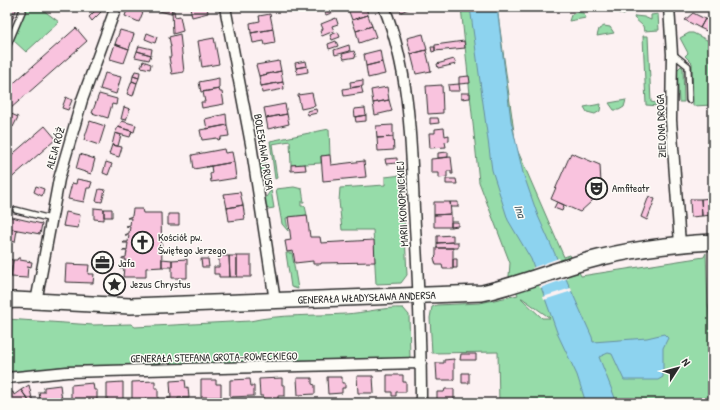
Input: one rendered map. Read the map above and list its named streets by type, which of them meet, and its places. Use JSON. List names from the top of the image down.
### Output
{
  "streets": {
    "street": [
      "ZIELONA DROGA",
      "ALEJA RÓŻ",
      "BOLESŁAWA PRUSA",
      "MARII KONOPNICKIEJ",
      "GENERAŁA WŁADYSŁAWA ANDERSA",
      "GENERAŁA STEFANA GROTA-ROWECKIEGO"
    ]
  },
  "crossings": [
    ["ZIELONA DROGA", "GENERAŁA WŁADYSŁAWA ANDERSA"],
    ["ALEJA RÓŻ", "GENERAŁA WŁADYSŁAWA ANDERSA"],
    ["BOLESŁAWA PRUSA", "GENERAŁA WŁADYSŁAWA ANDERSA"],
    ["MARII KONOPNICKIEJ", "GENERAŁA WŁADYSŁAWA ANDERSA"],
    ["MARII KONOPNICKIEJ", "GENERAŁA STEFANA GROTA-ROWECKIEGO"]
  ],
  "water": ["Ina"],
  "places": {
    "theatre": ["Amfiteatr"],
    "church": ["Kościół pw. Świętego Jerzego"],
    "office": ["Jafa"],
    "place": ["Jezus Chrystus"]
  },
  "north": "top right"
}
